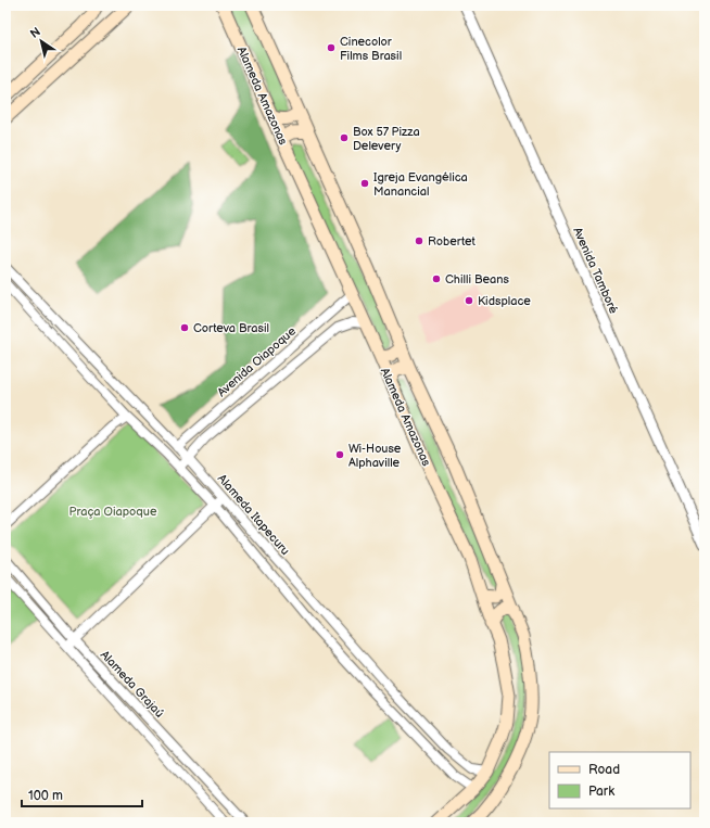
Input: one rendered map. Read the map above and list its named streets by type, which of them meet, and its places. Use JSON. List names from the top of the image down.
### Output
{
  "streets": {
    "main road": ["Alameda Amazonas"],
    "street": [
      "Avenida Tamboré",
      "Avenida Oiapoque",
      "Alameda Itapecuru",
      "Alameda Grajaú"
    ]
  },
  "crossings": [
    ["Alameda Amazonas", "Avenida Oiapoque"],
    ["Alameda Amazonas", "Alameda Itapecuru"],
    ["Avenida Oiapoque", "Alameda Itapecuru"]
  ],
  "parks": ["Praça Oiapoque"],
  "places": [
    "Cinecolor Films Brasil",
    "Box 57 Pizza Delevery",
    "Igreja Evangélica Manancial",
    "Robertet",
    "Chilli Beans",
    "Kidsplace",
    "Corteva Brasil",
    "Wi-House Alphaville"
  ],
  "legend": ["Road", "Park"],
  "scale_bar": "100 m",
  "north": "top left"
}
